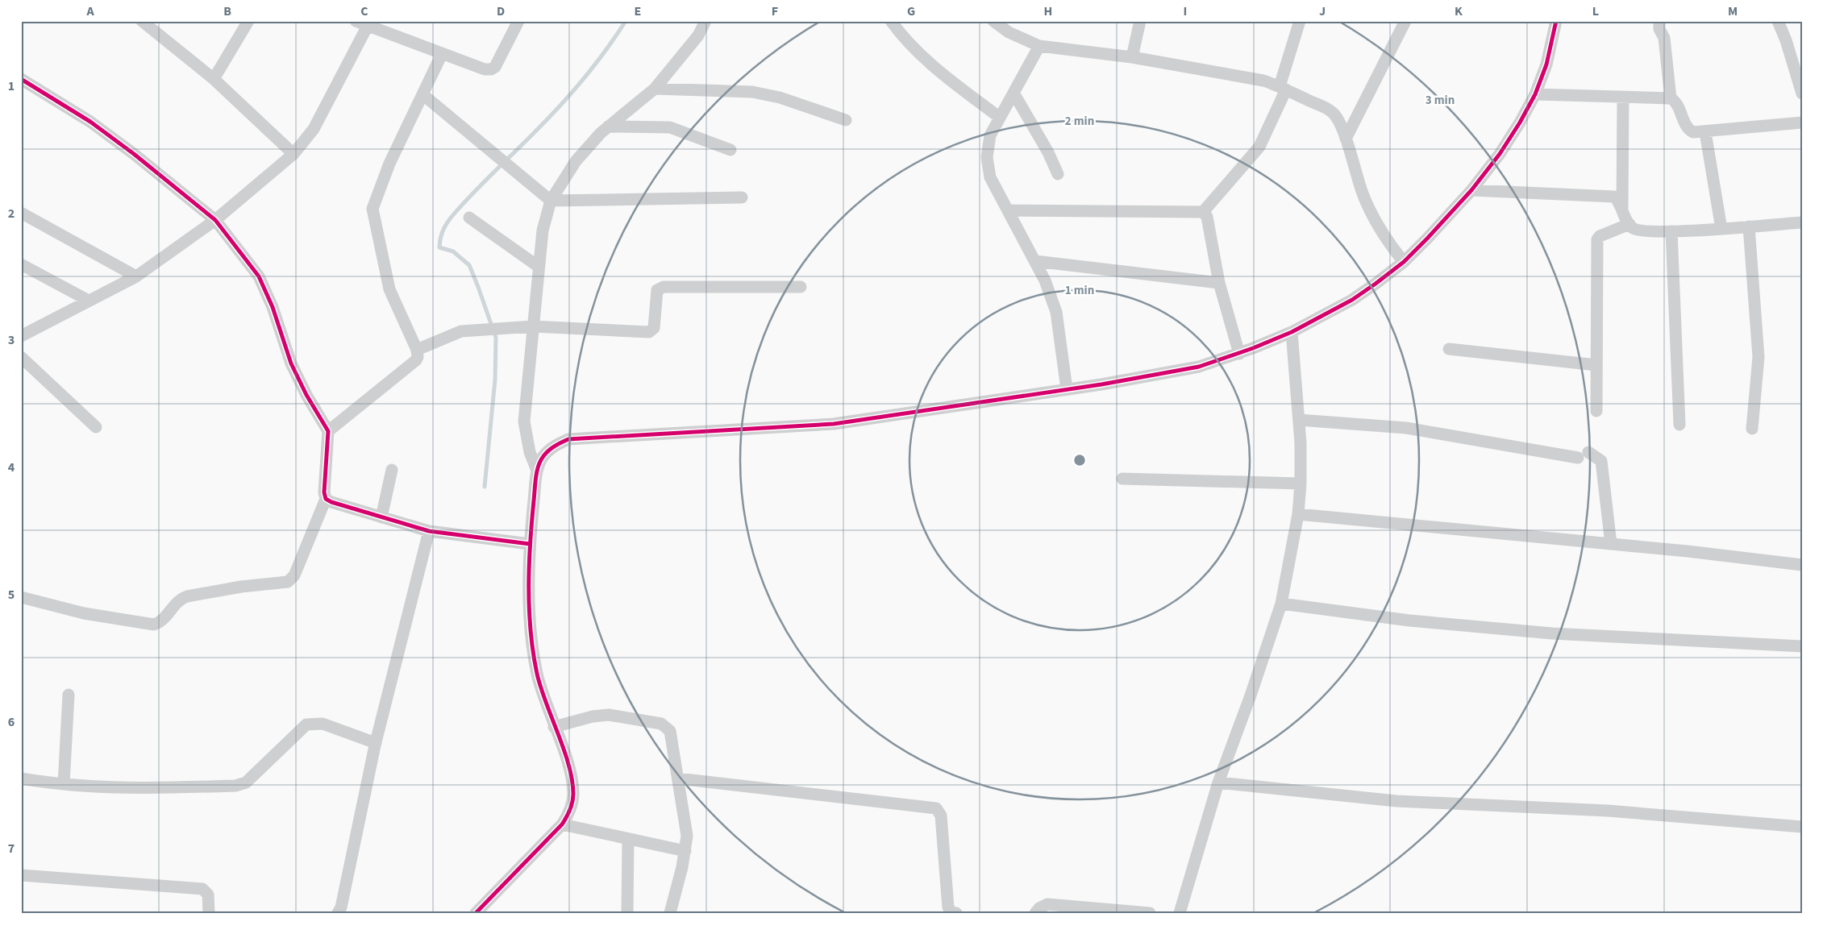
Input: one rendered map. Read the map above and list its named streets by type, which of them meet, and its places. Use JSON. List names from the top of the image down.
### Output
{
  "grid": {
    "columns": [
      "A",
      "B",
      "C",
      "D",
      "E",
      "F",
      "G",
      "H",
      "I",
      "J",
      "K",
      "L",
      "M"
    ],
    "rows": [
      "1",
      "2",
      "3",
      "4",
      "5",
      "6",
      "7"
    ]
  },
  "rings": ["3 min", "2 min", "1 min"]
}
